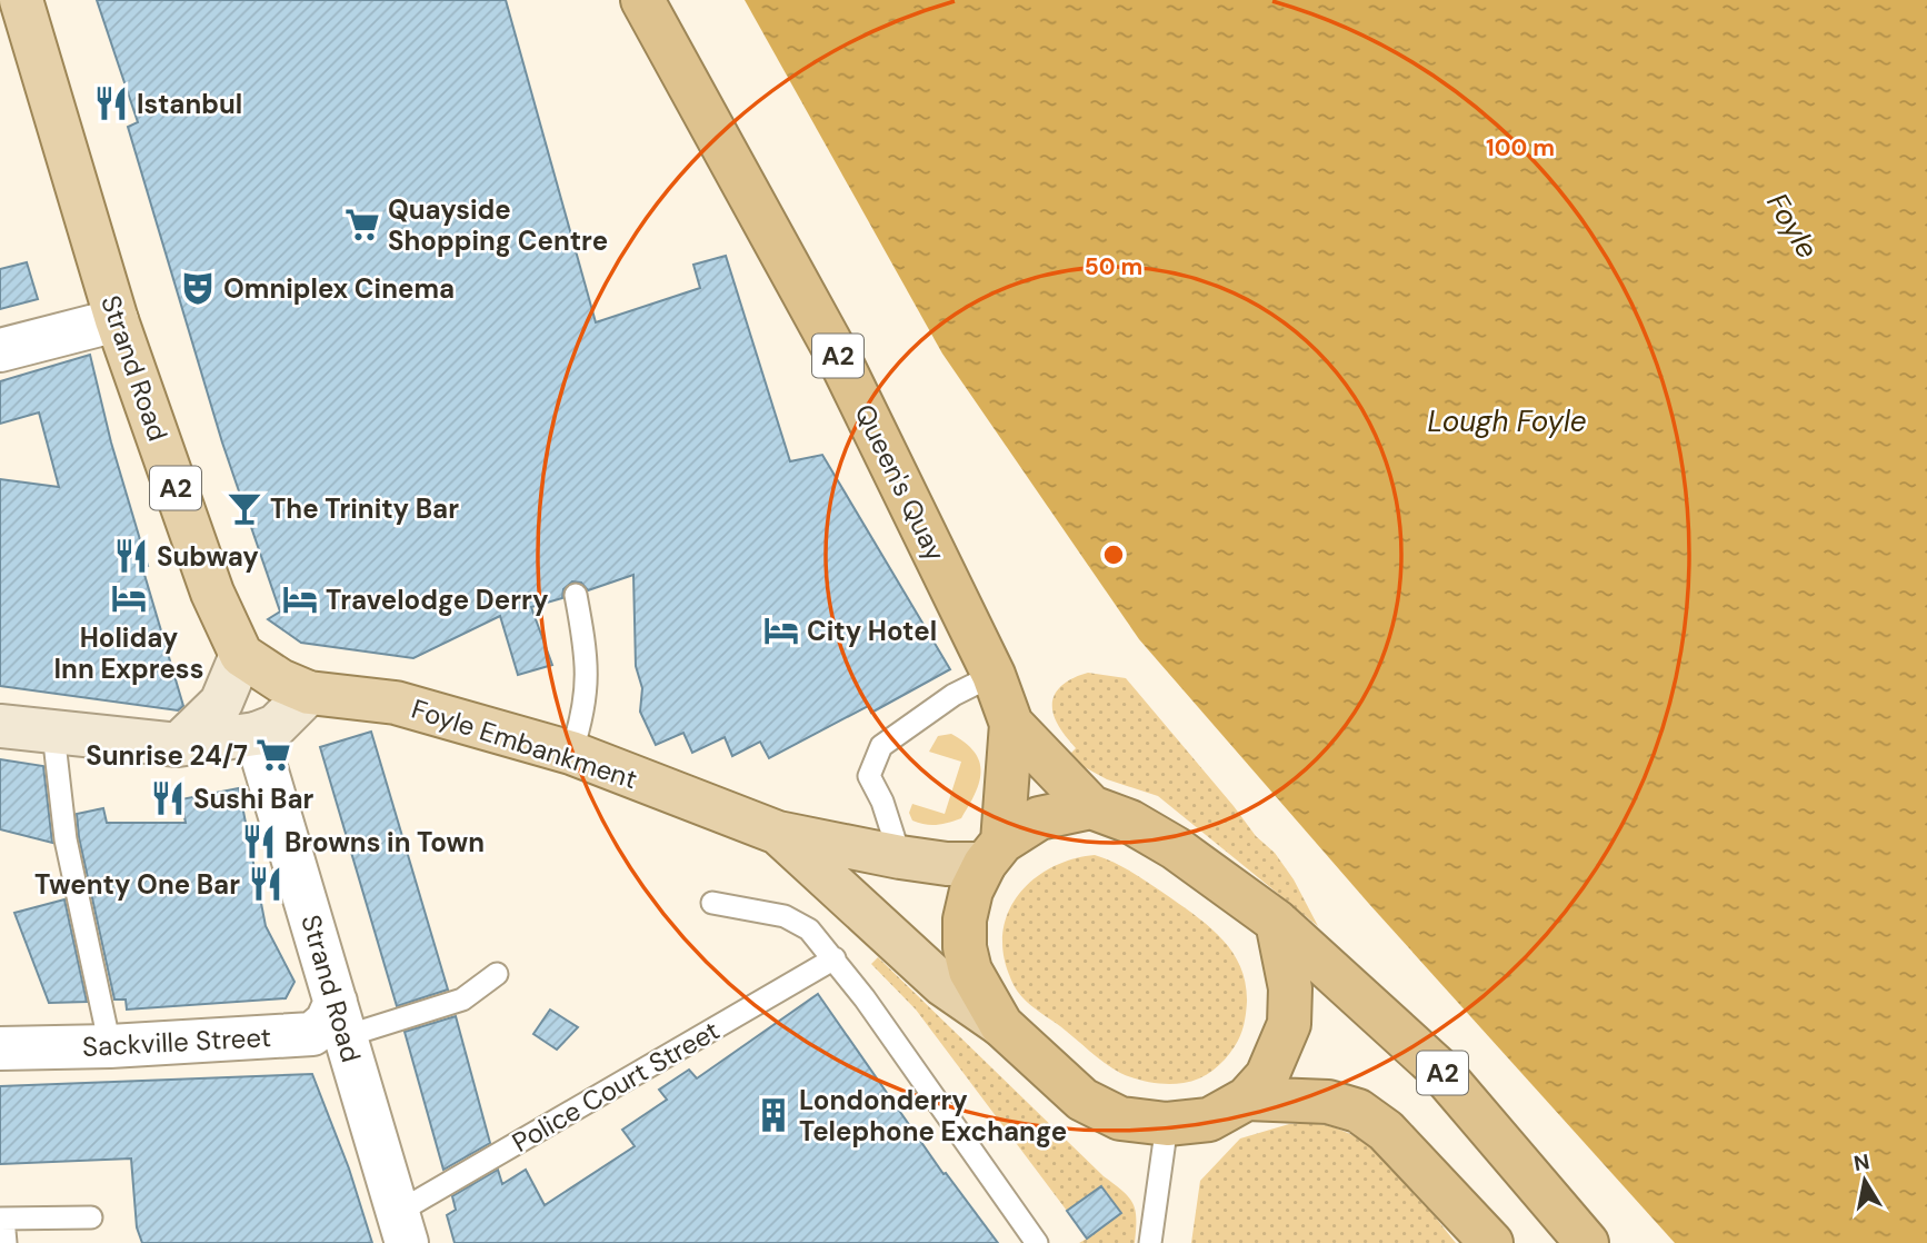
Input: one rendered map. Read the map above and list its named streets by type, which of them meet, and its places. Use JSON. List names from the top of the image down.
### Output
{
  "streets": {
    "highway": ["A2", "Queen's Quay"],
    "main road": ["Strand Road", "Foyle Embankment"],
    "street": ["Sackville Street"],
    "lane": ["Police Court Street"]
  },
  "crossings": [
    ["A2", "Strand Road"],
    ["A2", "Queen's Quay"],
    ["A2", "Foyle Embankment"],
    ["Strand Road", "Sackville Street"],
    ["Strand Road", "Police Court Street"],
    ["Queen's Quay", "Foyle Embankment"]
  ],
  "water": ["Foyle", "Lough Foyle"],
  "places": {
    "restaurant": [
      "Istanbul",
      "Subway",
      "Sushi Bar",
      "Browns in Town",
      "Twenty One Bar"
    ],
    "supermarket": ["Quayside Shopping Centre", "Sunrise 24/7"],
    "theatre": ["Omniplex Cinema"],
    "bar": ["The Trinity Bar"],
    "hotel": ["Holiday Inn Express", "Travelodge Derry", "City Hotel"],
    "building": ["Londonderry Telephone Exchange"]
  },
  "north": "top",
  "rings": ["100 m", "50 m"]
}
